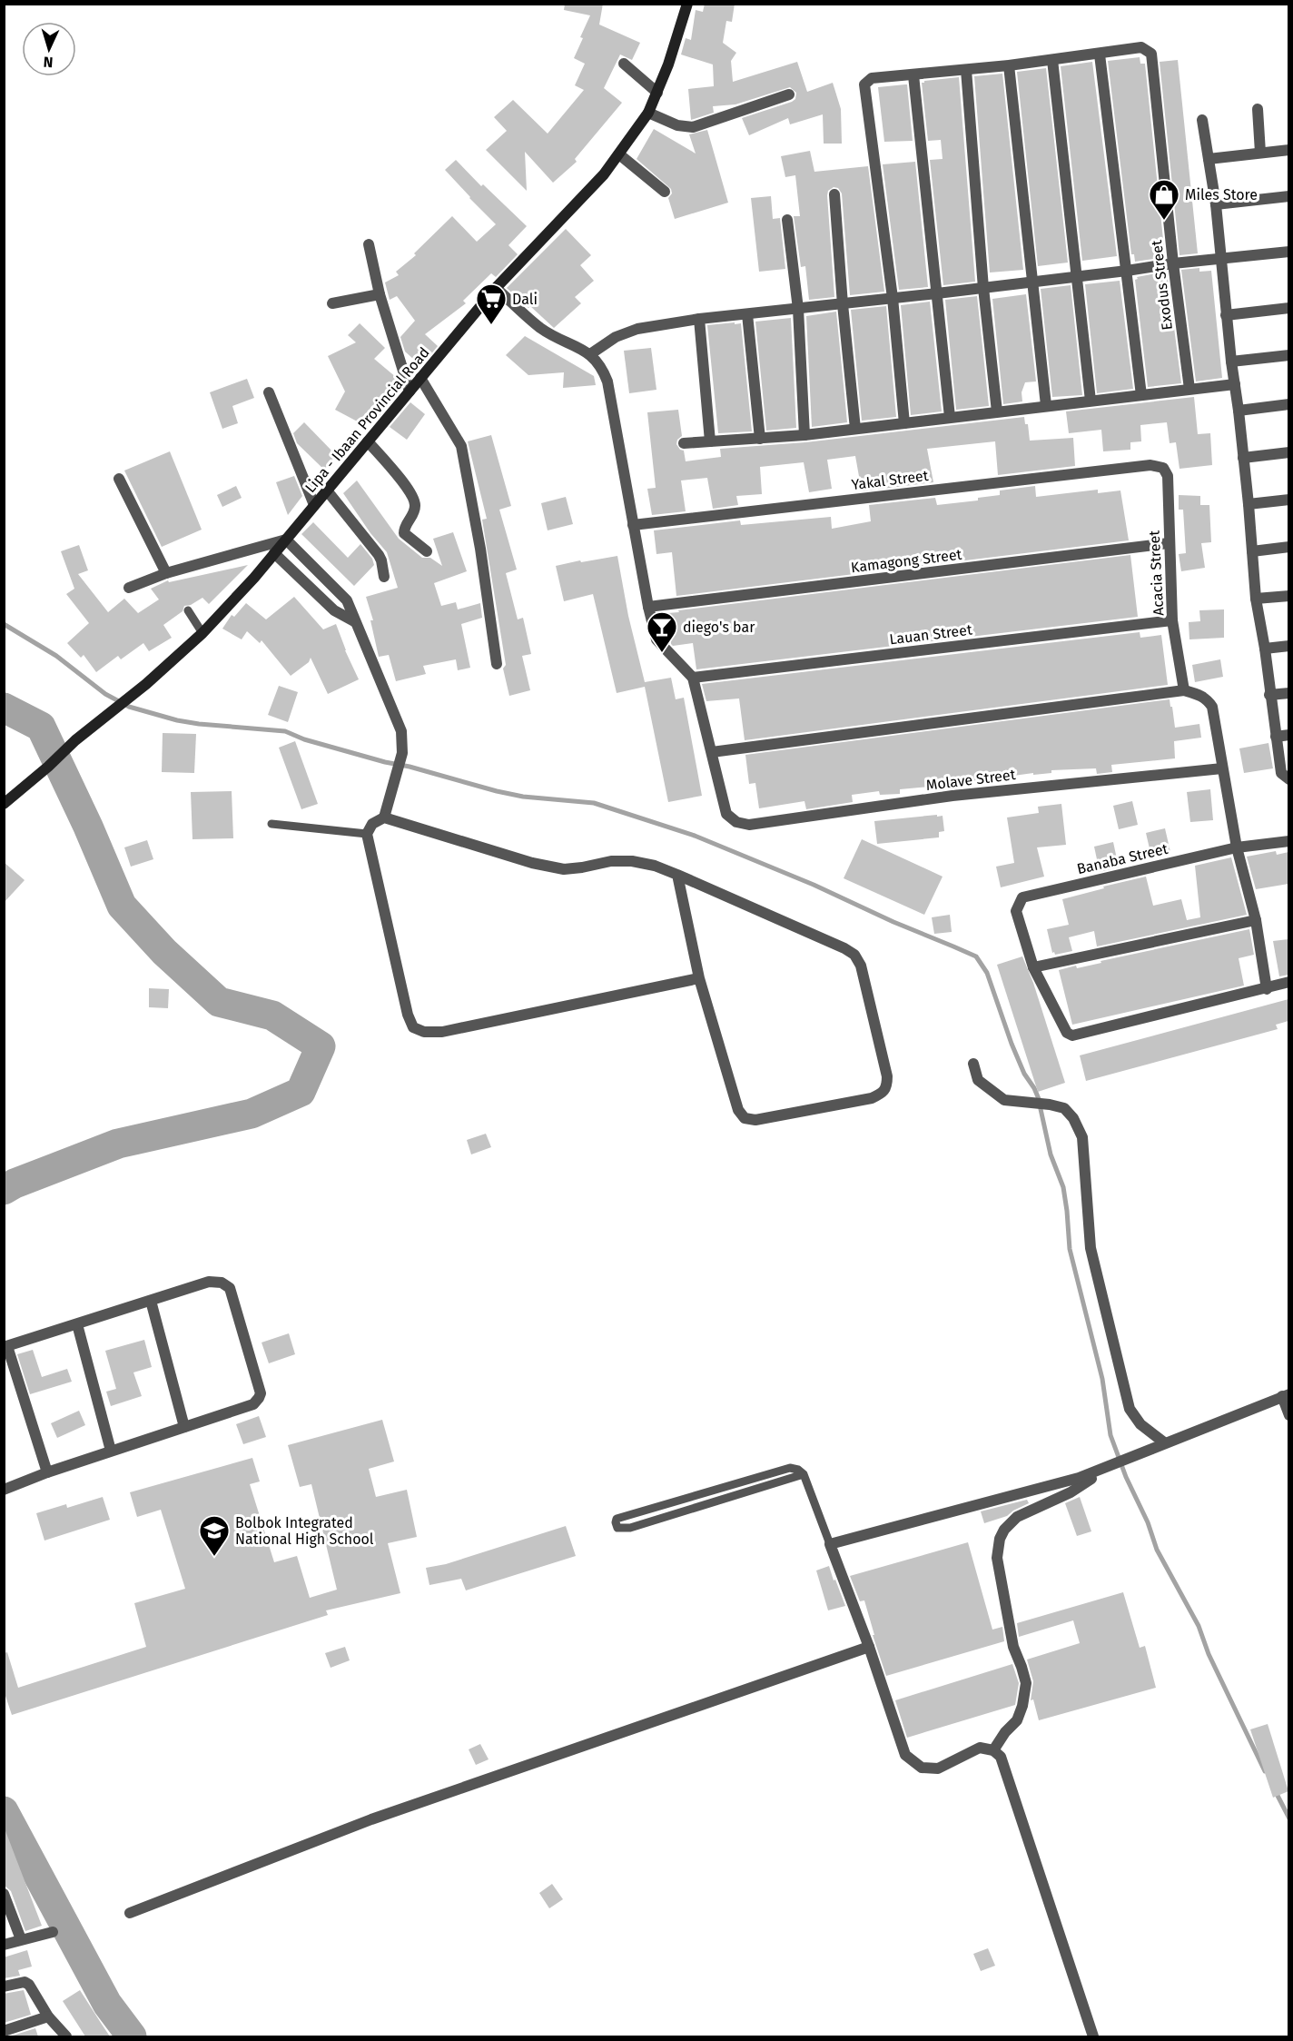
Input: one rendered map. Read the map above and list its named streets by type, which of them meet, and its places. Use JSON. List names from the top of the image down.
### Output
{
  "streets": {
    "main road": ["Lipa - Ibaan Provincial Road"],
    "street": [
      "Exodus Street",
      "Yakal Street",
      "Kamagong Street",
      "Acacia Street",
      "Lauan Street",
      "Molave Street",
      "Banaba Street"
    ]
  },
  "crossings": [
    ["Yakal Street", "Acacia Street"],
    ["Kamagong Street", "Acacia Street"],
    ["Acacia Street", "Lauan Street"]
  ],
  "places": {
    "shop": ["Miles Store"],
    "supermarket": ["Dali"],
    "bar": ["diego's bar"],
    "school or university": ["Bolbok Integrated National High School"]
  },
  "north": "bottom"
}
